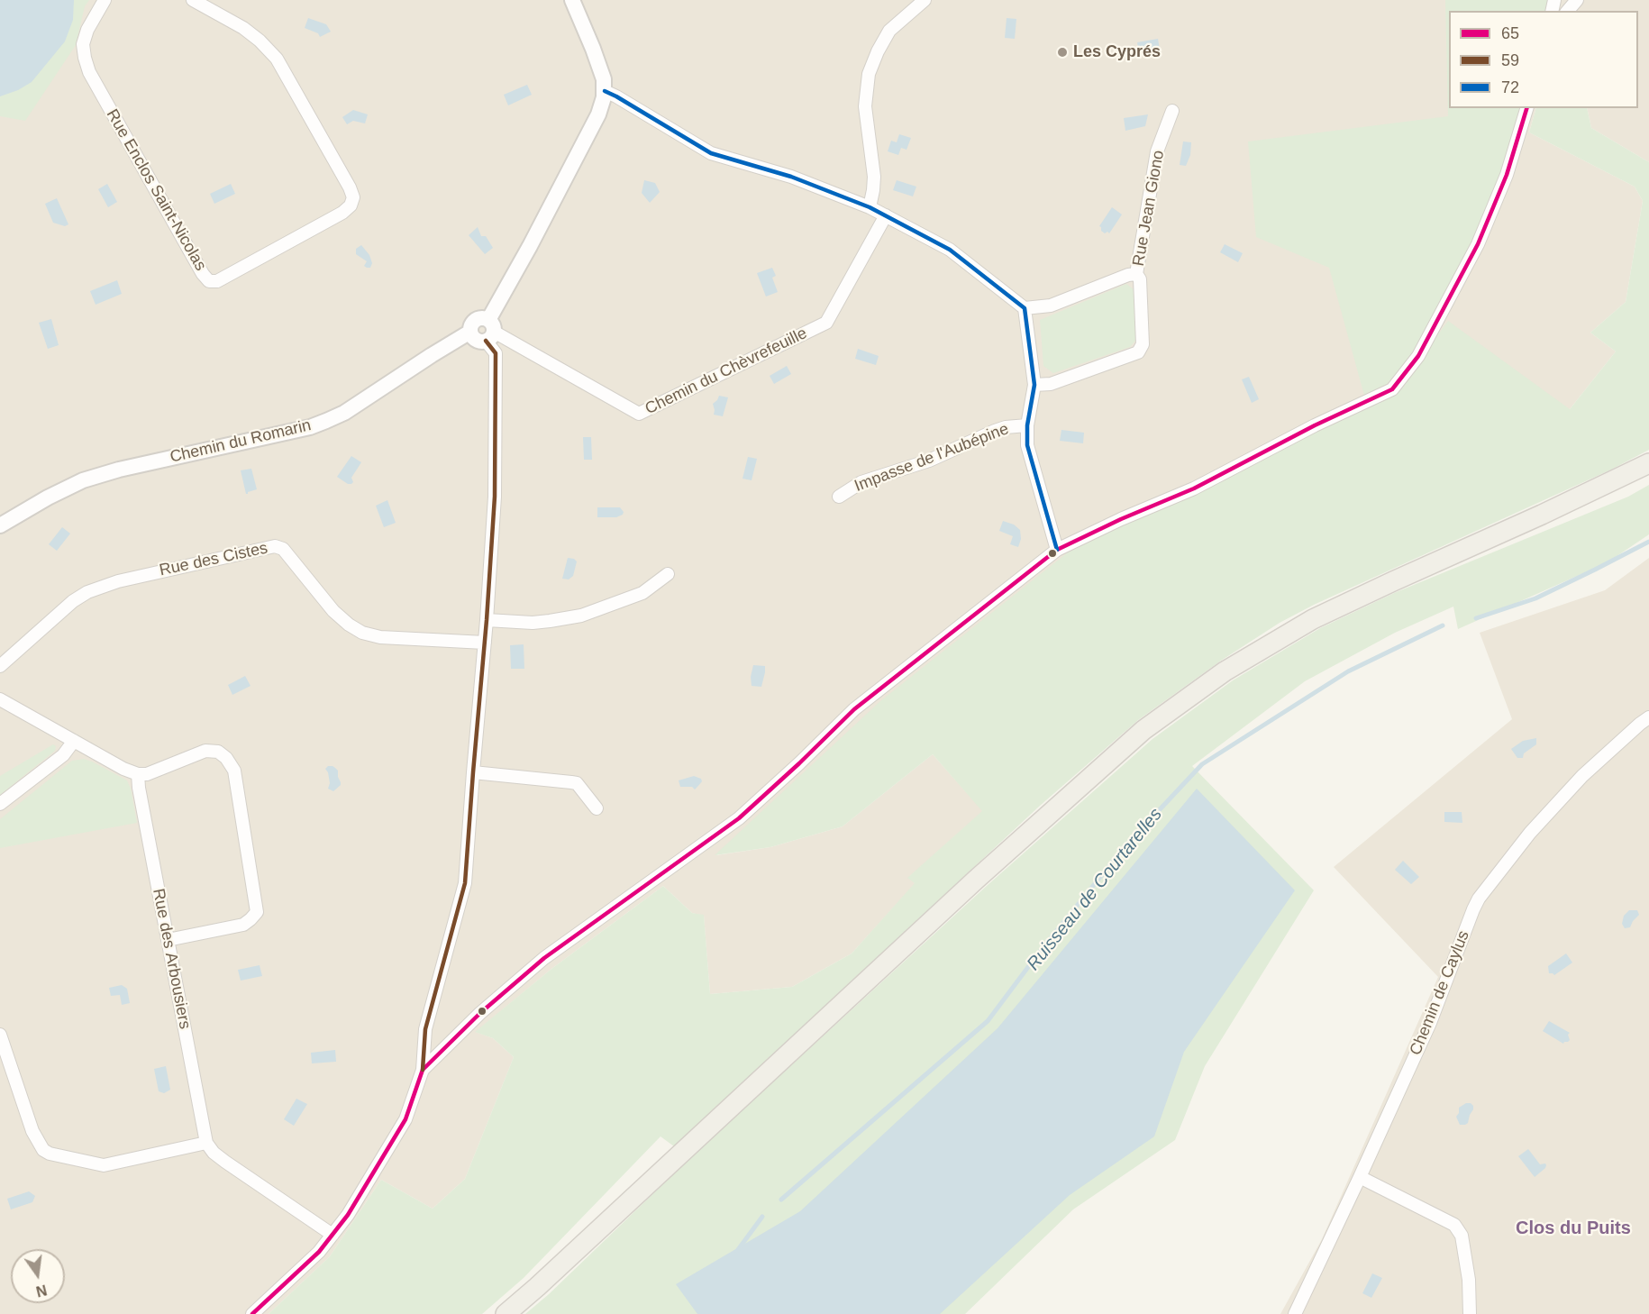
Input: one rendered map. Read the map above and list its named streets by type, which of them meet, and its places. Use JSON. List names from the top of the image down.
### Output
{
  "streets": {
    "street": [
      "Rue Enclos Saint-Nicolas",
      "Rue Jean Giono",
      "Chemin du Chèvrefeuille",
      "Chemin du Romarin",
      "Impasse de l'Aubépine",
      "Rue des Cistes",
      "Rue des Arbousiers",
      "Chemin de Caylus"
    ]
  },
  "crossings": [
    ["Chemin du Chèvrefeuille", "Chemin du Romarin"]
  ],
  "districts": ["Clos du Puits"],
  "water": ["Ruisseau de Courtarelles"],
  "places": ["Les Cyprés"],
  "lines": ["transit line 72", "transit line 65", "transit line 59"],
  "legend": ["65", "59", "72"],
  "north": "bottom"
}
